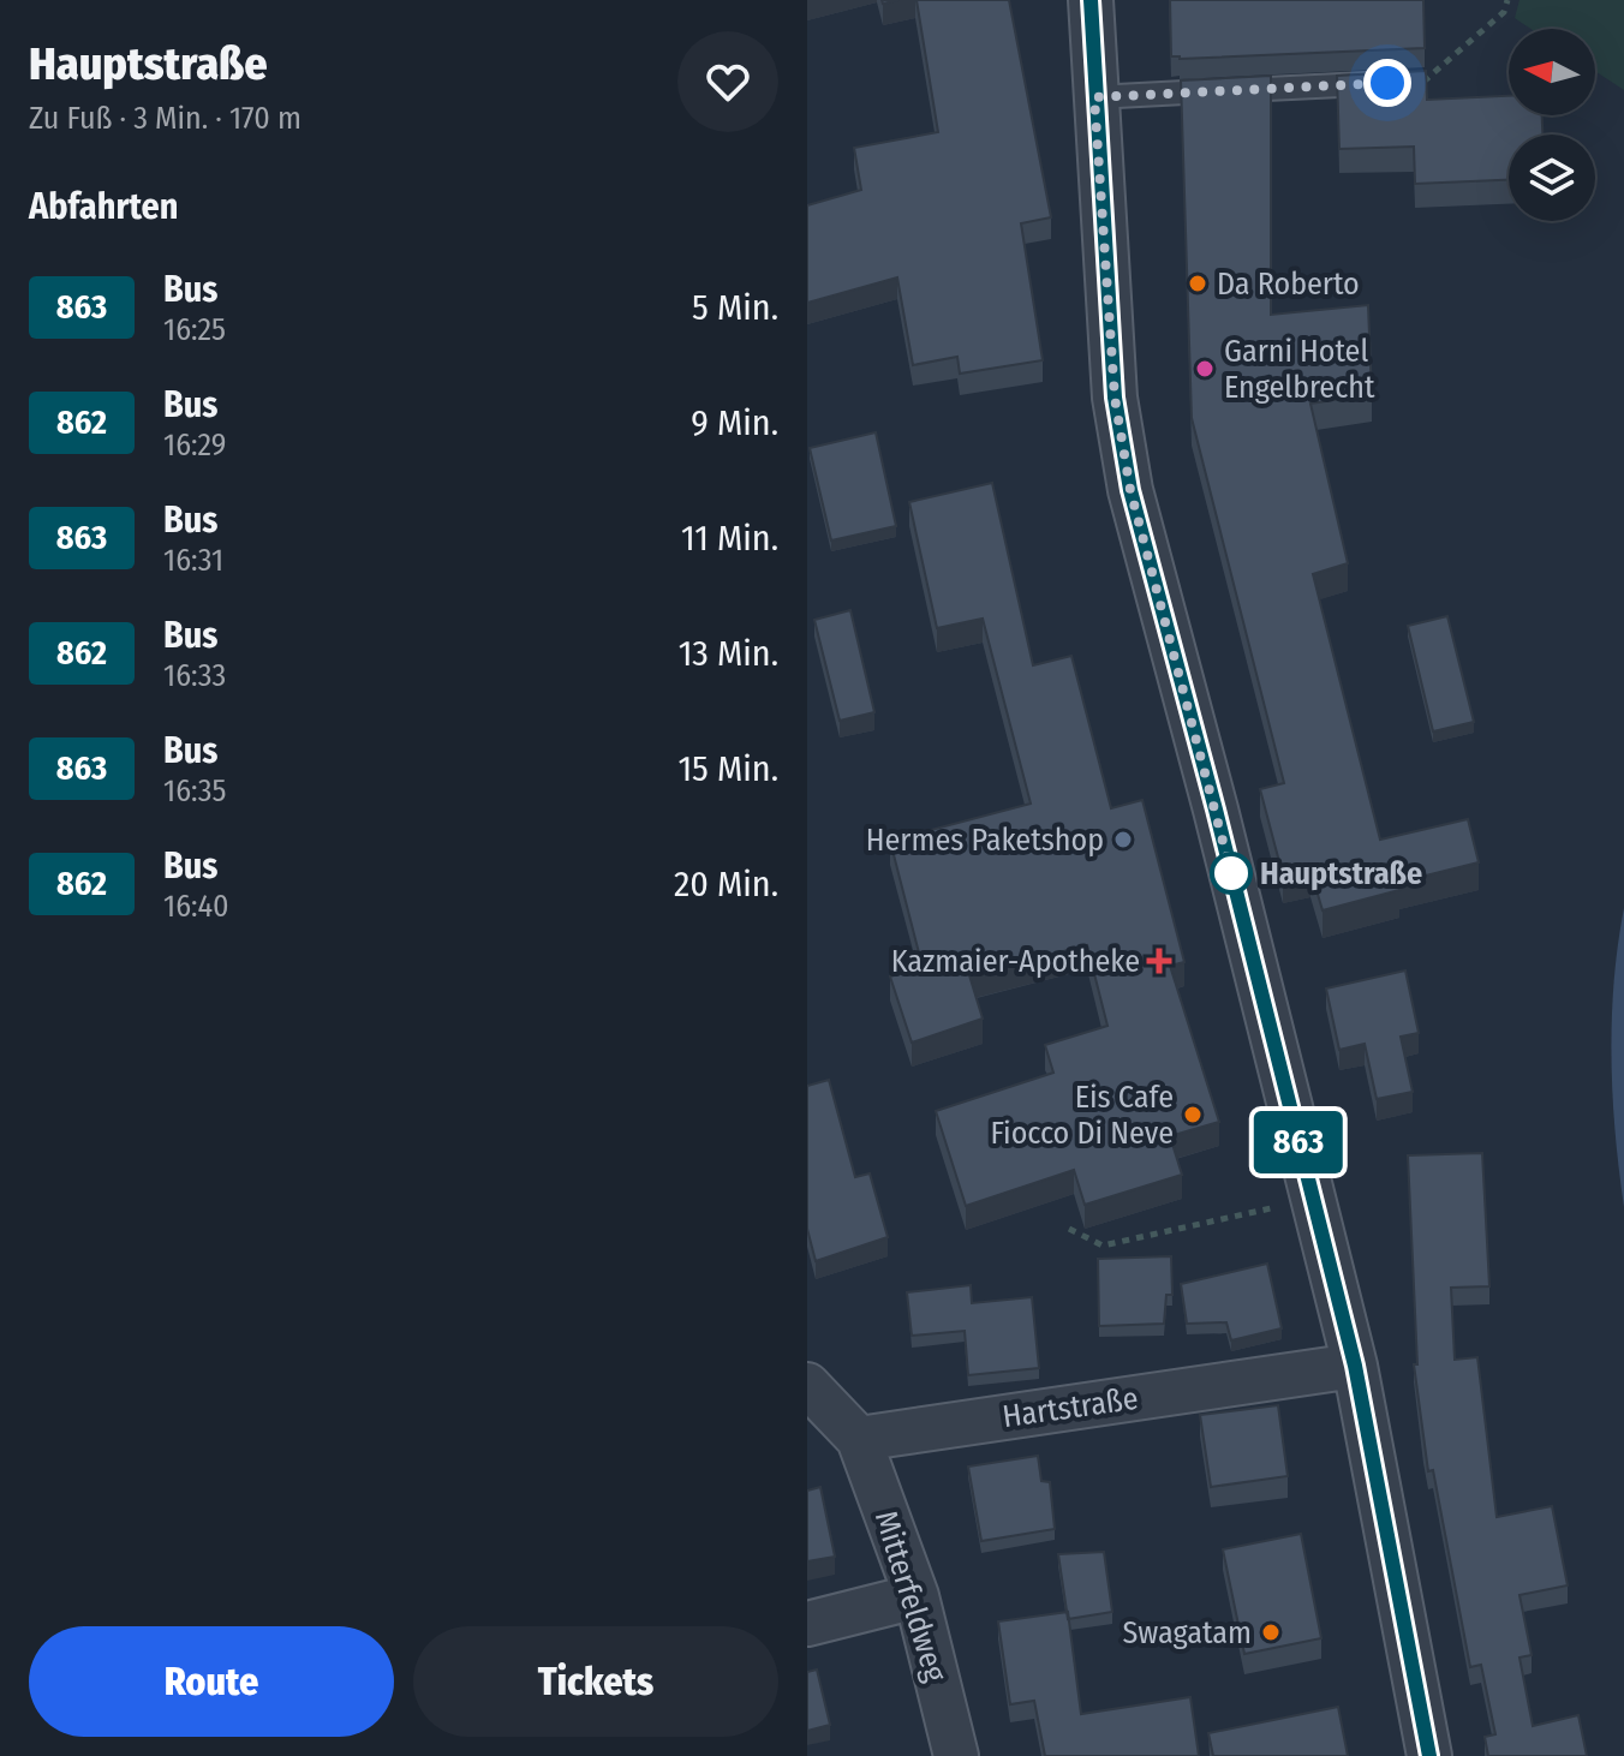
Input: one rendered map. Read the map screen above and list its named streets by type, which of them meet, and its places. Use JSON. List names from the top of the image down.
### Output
{
  "streets": {
    "street": ["Hartstraße", "Mitterfeldweg"]
  },
  "crossings": [
    ["Hartstraße", "Mitterfeldweg"]
  ],
  "places": {
    "other": [
      "Da Roberto",
      "Garni Hotel Engelbrecht",
      "Hermes Paketshop",
      "Hauptstraße",
      "Eis Cafe Fiocco Di Neve",
      "Swagatam"
    ],
    "health": ["Kazmaier-Apotheke"]
  },
  "lines": ["bus line 863"],
  "north": "left",
  "page": {
    "heading": [
      ["Hauptstraße", "Zu Fuß · 3 Min. · 170 m"],
      "Abfahrten"
    ],
    "on_map": "863",
    "list": [
      {
        "mark": "863",
        "name": "Bus",
        "note": "16:25",
        "value": "5 Min."
      },
      {
        "mark": "862",
        "name": "Bus",
        "note": "16:29",
        "value": "9 Min."
      },
      {
        "mark": "863",
        "name": "Bus",
        "note": "16:31",
        "value": "11 Min."
      },
      {
        "mark": "862",
        "name": "Bus",
        "note": "16:33",
        "value": "13 Min."
      },
      {
        "mark": "863",
        "name": "Bus",
        "note": "16:35",
        "value": "15 Min."
      },
      {
        "mark": "862",
        "name": "Bus",
        "note": "16:40",
        "value": "20 Min."
      }
    ],
    "buttons": ["Route", "Tickets"]
  }
}
